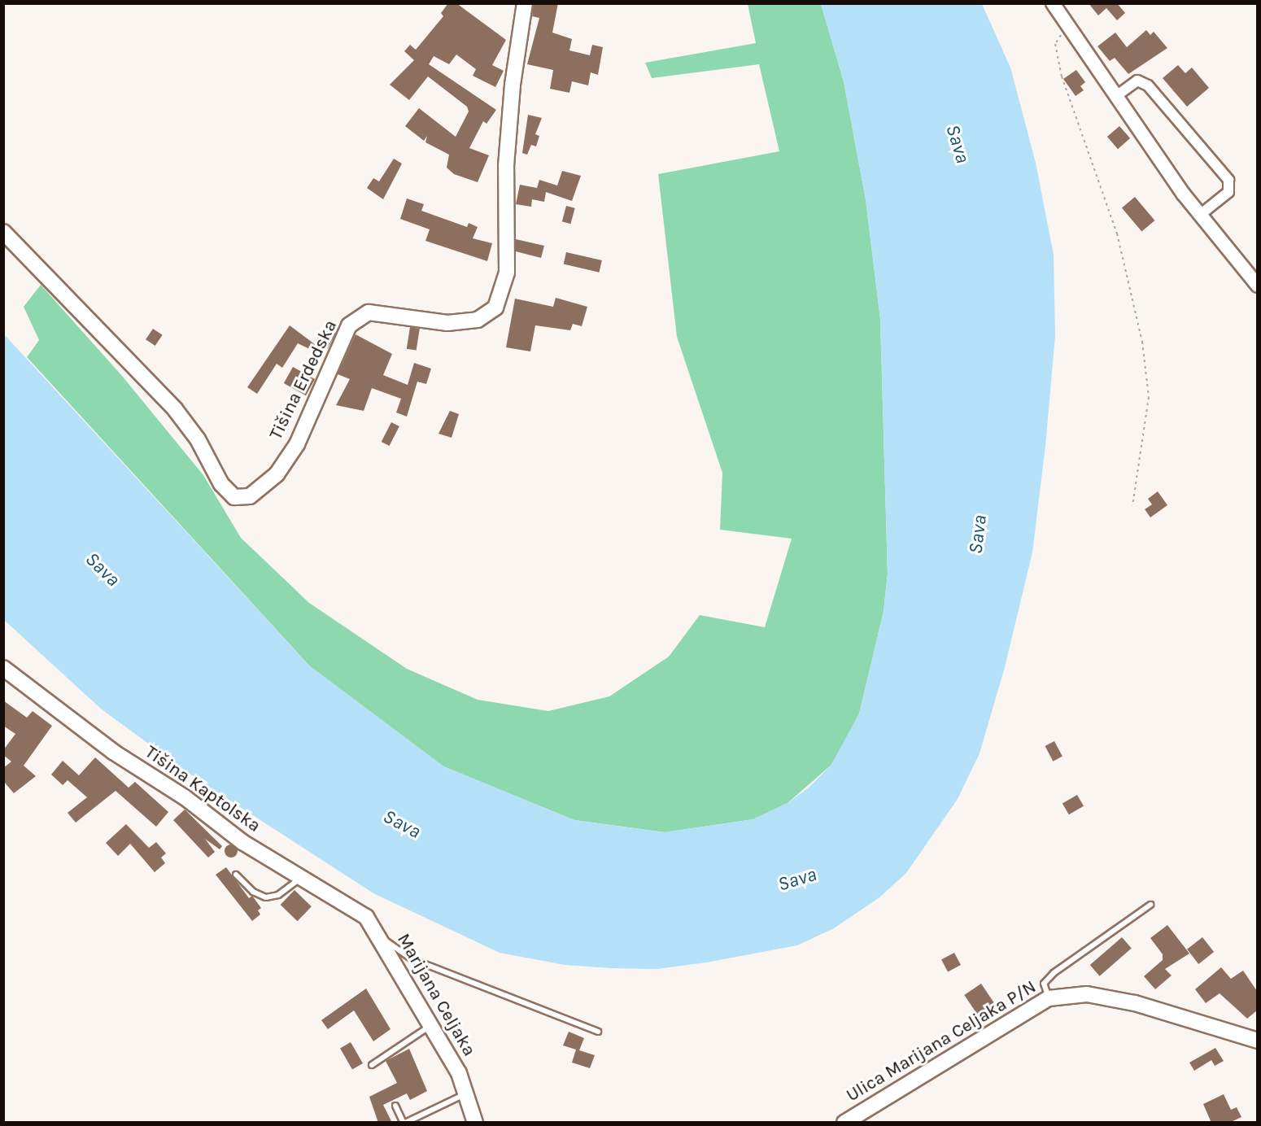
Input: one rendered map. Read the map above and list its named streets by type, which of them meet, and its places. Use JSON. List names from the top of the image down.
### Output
{
  "streets": {
    "main road": [
      "Tišina Erdedska",
      "Tišina Kaptolska",
      "Marijana Celjaka",
      "Ulica Marijana Celjaka P/N"
    ]
  },
  "crossings": [
    ["Tišina Kaptolska", "Marijana Celjaka"]
  ],
  "water": ["Sava"]
}
